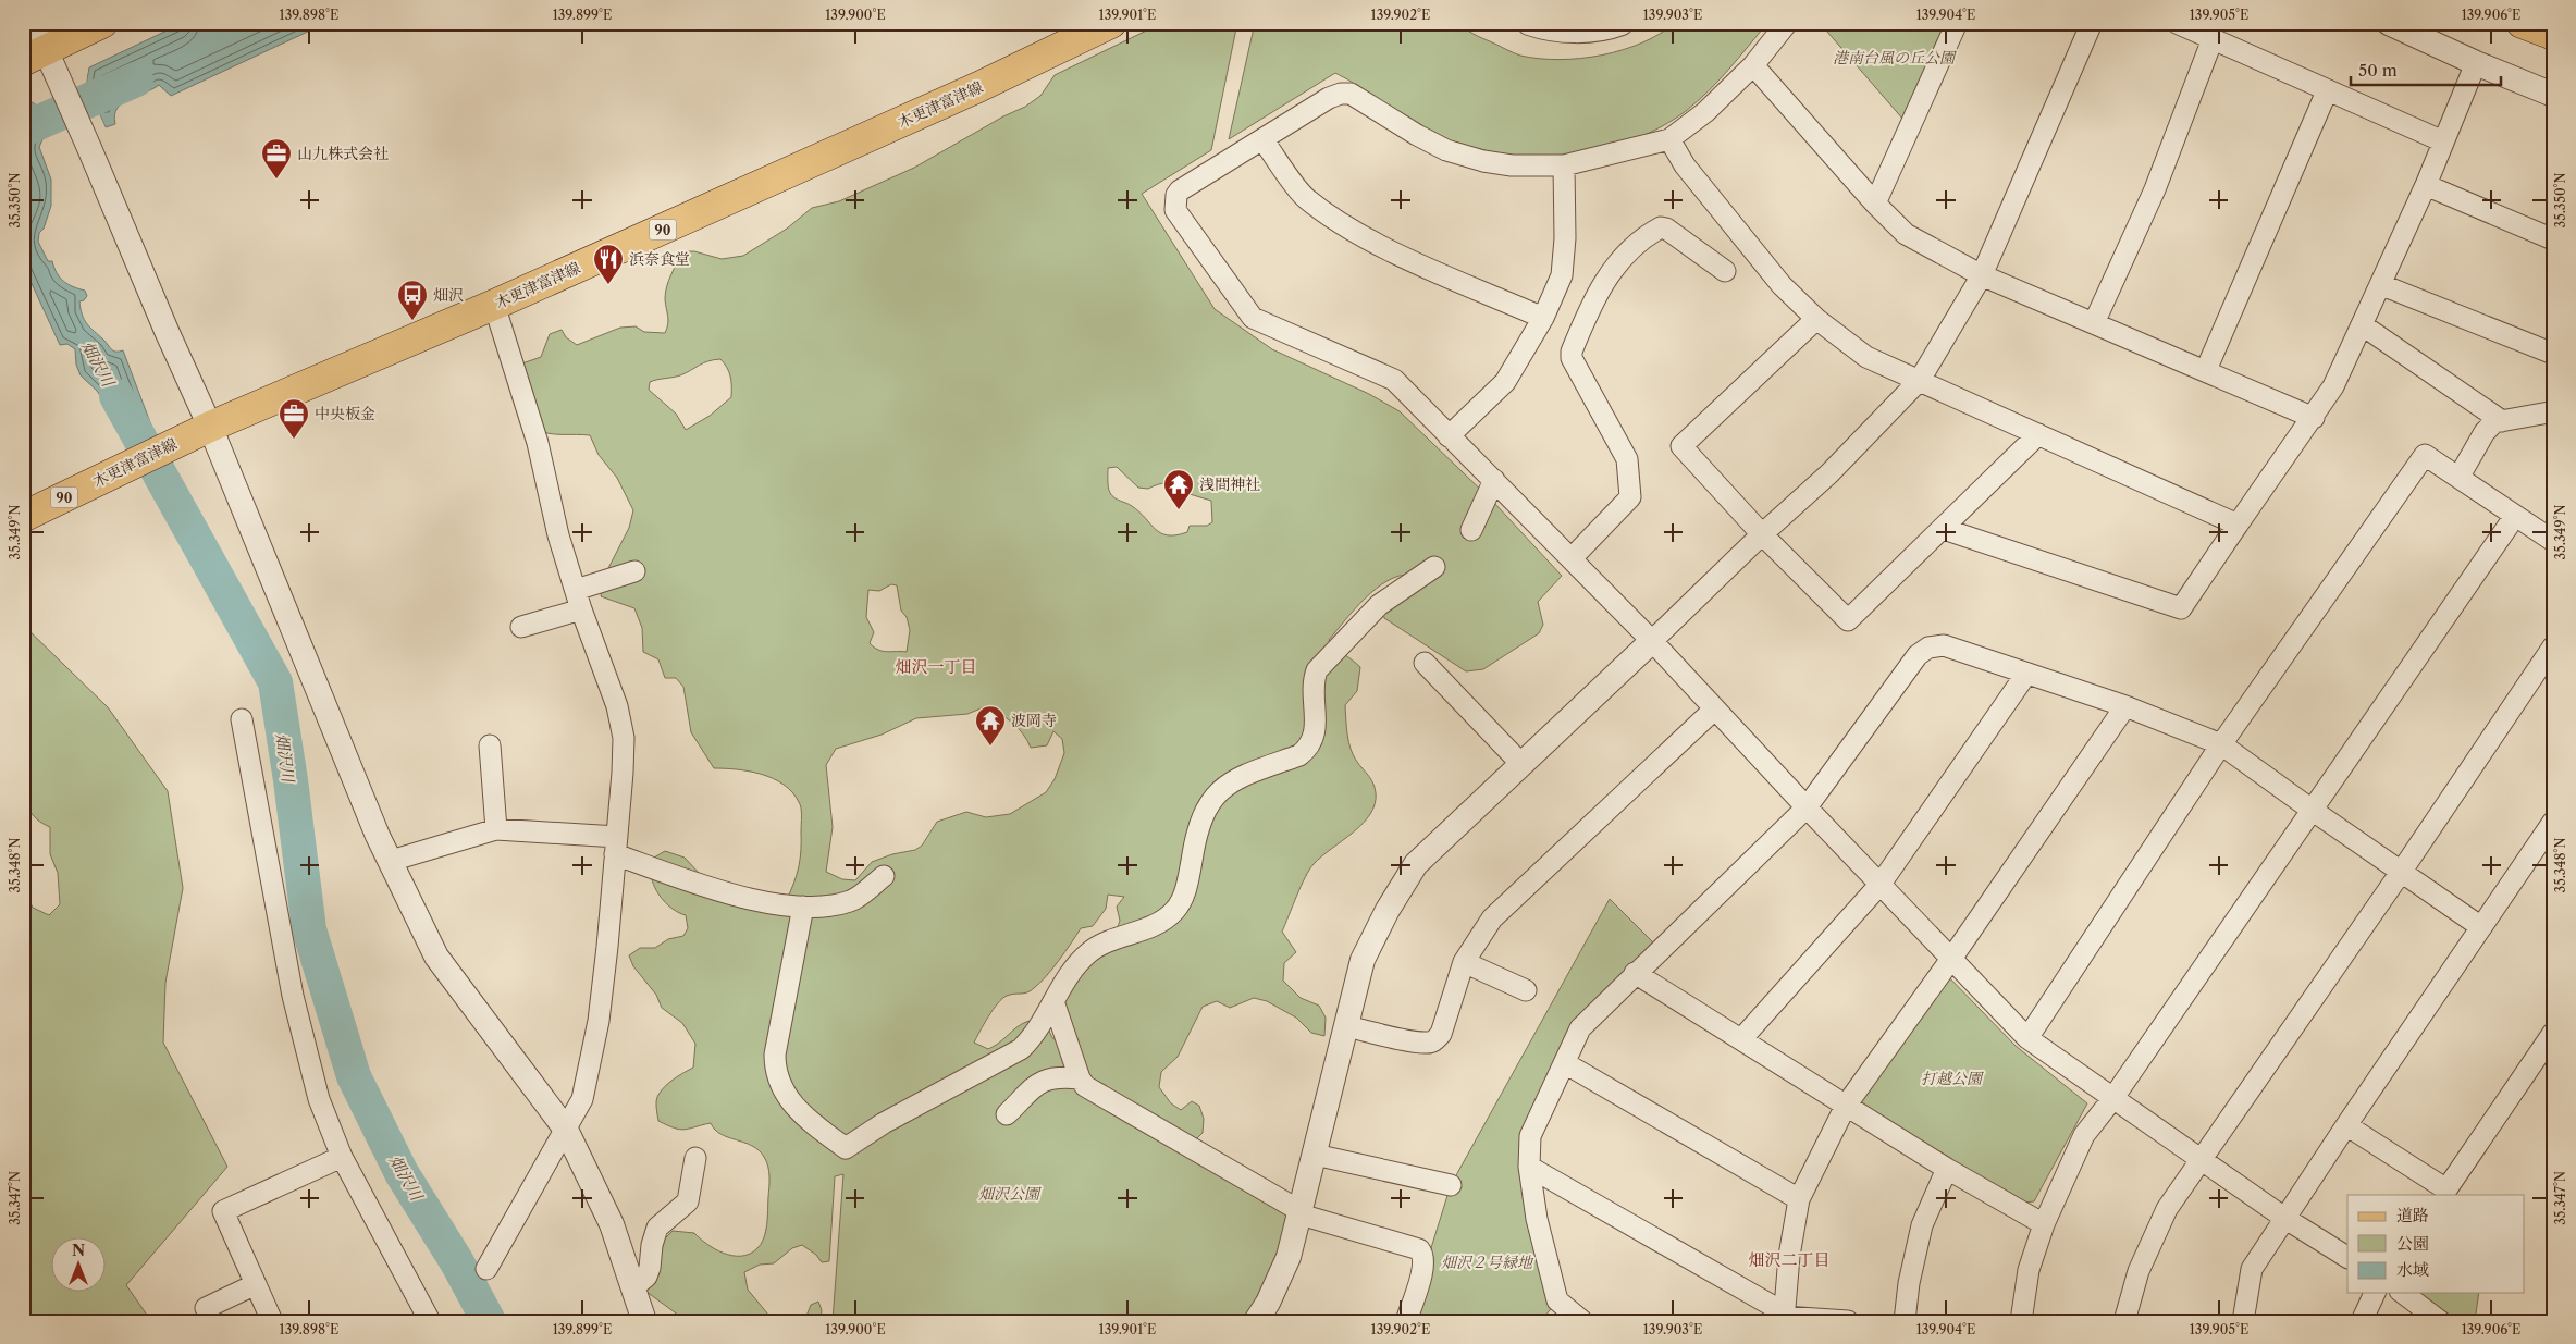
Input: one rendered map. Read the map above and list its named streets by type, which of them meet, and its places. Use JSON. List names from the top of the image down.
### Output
{
  "streets": {
    "main road": ["木更津富津線", "90"]
  },
  "districts": ["畑沢一丁目", "畑沢二丁目"],
  "water": ["畑沢川"],
  "parks": [
    "港南台風の丘公園",
    "打越公園",
    "畑沢公園",
    "畑沢２号緑地"
  ],
  "places": {
    "office": ["山九株式会社", "中央板金"],
    "restaurant": ["浜奈食堂"],
    "bus stop": ["畑沢"],
    "temple": ["浅間神社", "波岡寺"]
  },
  "legend": ["道路", "公園", "水域"],
  "scale_bar": "50 m",
  "north": "top",
  "coordinates": [
    "139.898°E",
    "139.899°E",
    "139.900°E",
    "139.901°E",
    "139.902°E",
    "139.903°E",
    "139.904°E",
    "139.905°E",
    "139.906°E",
    "35.350°N",
    "35.349°N",
    "35.348°N",
    "35.347°N"
  ]
}
